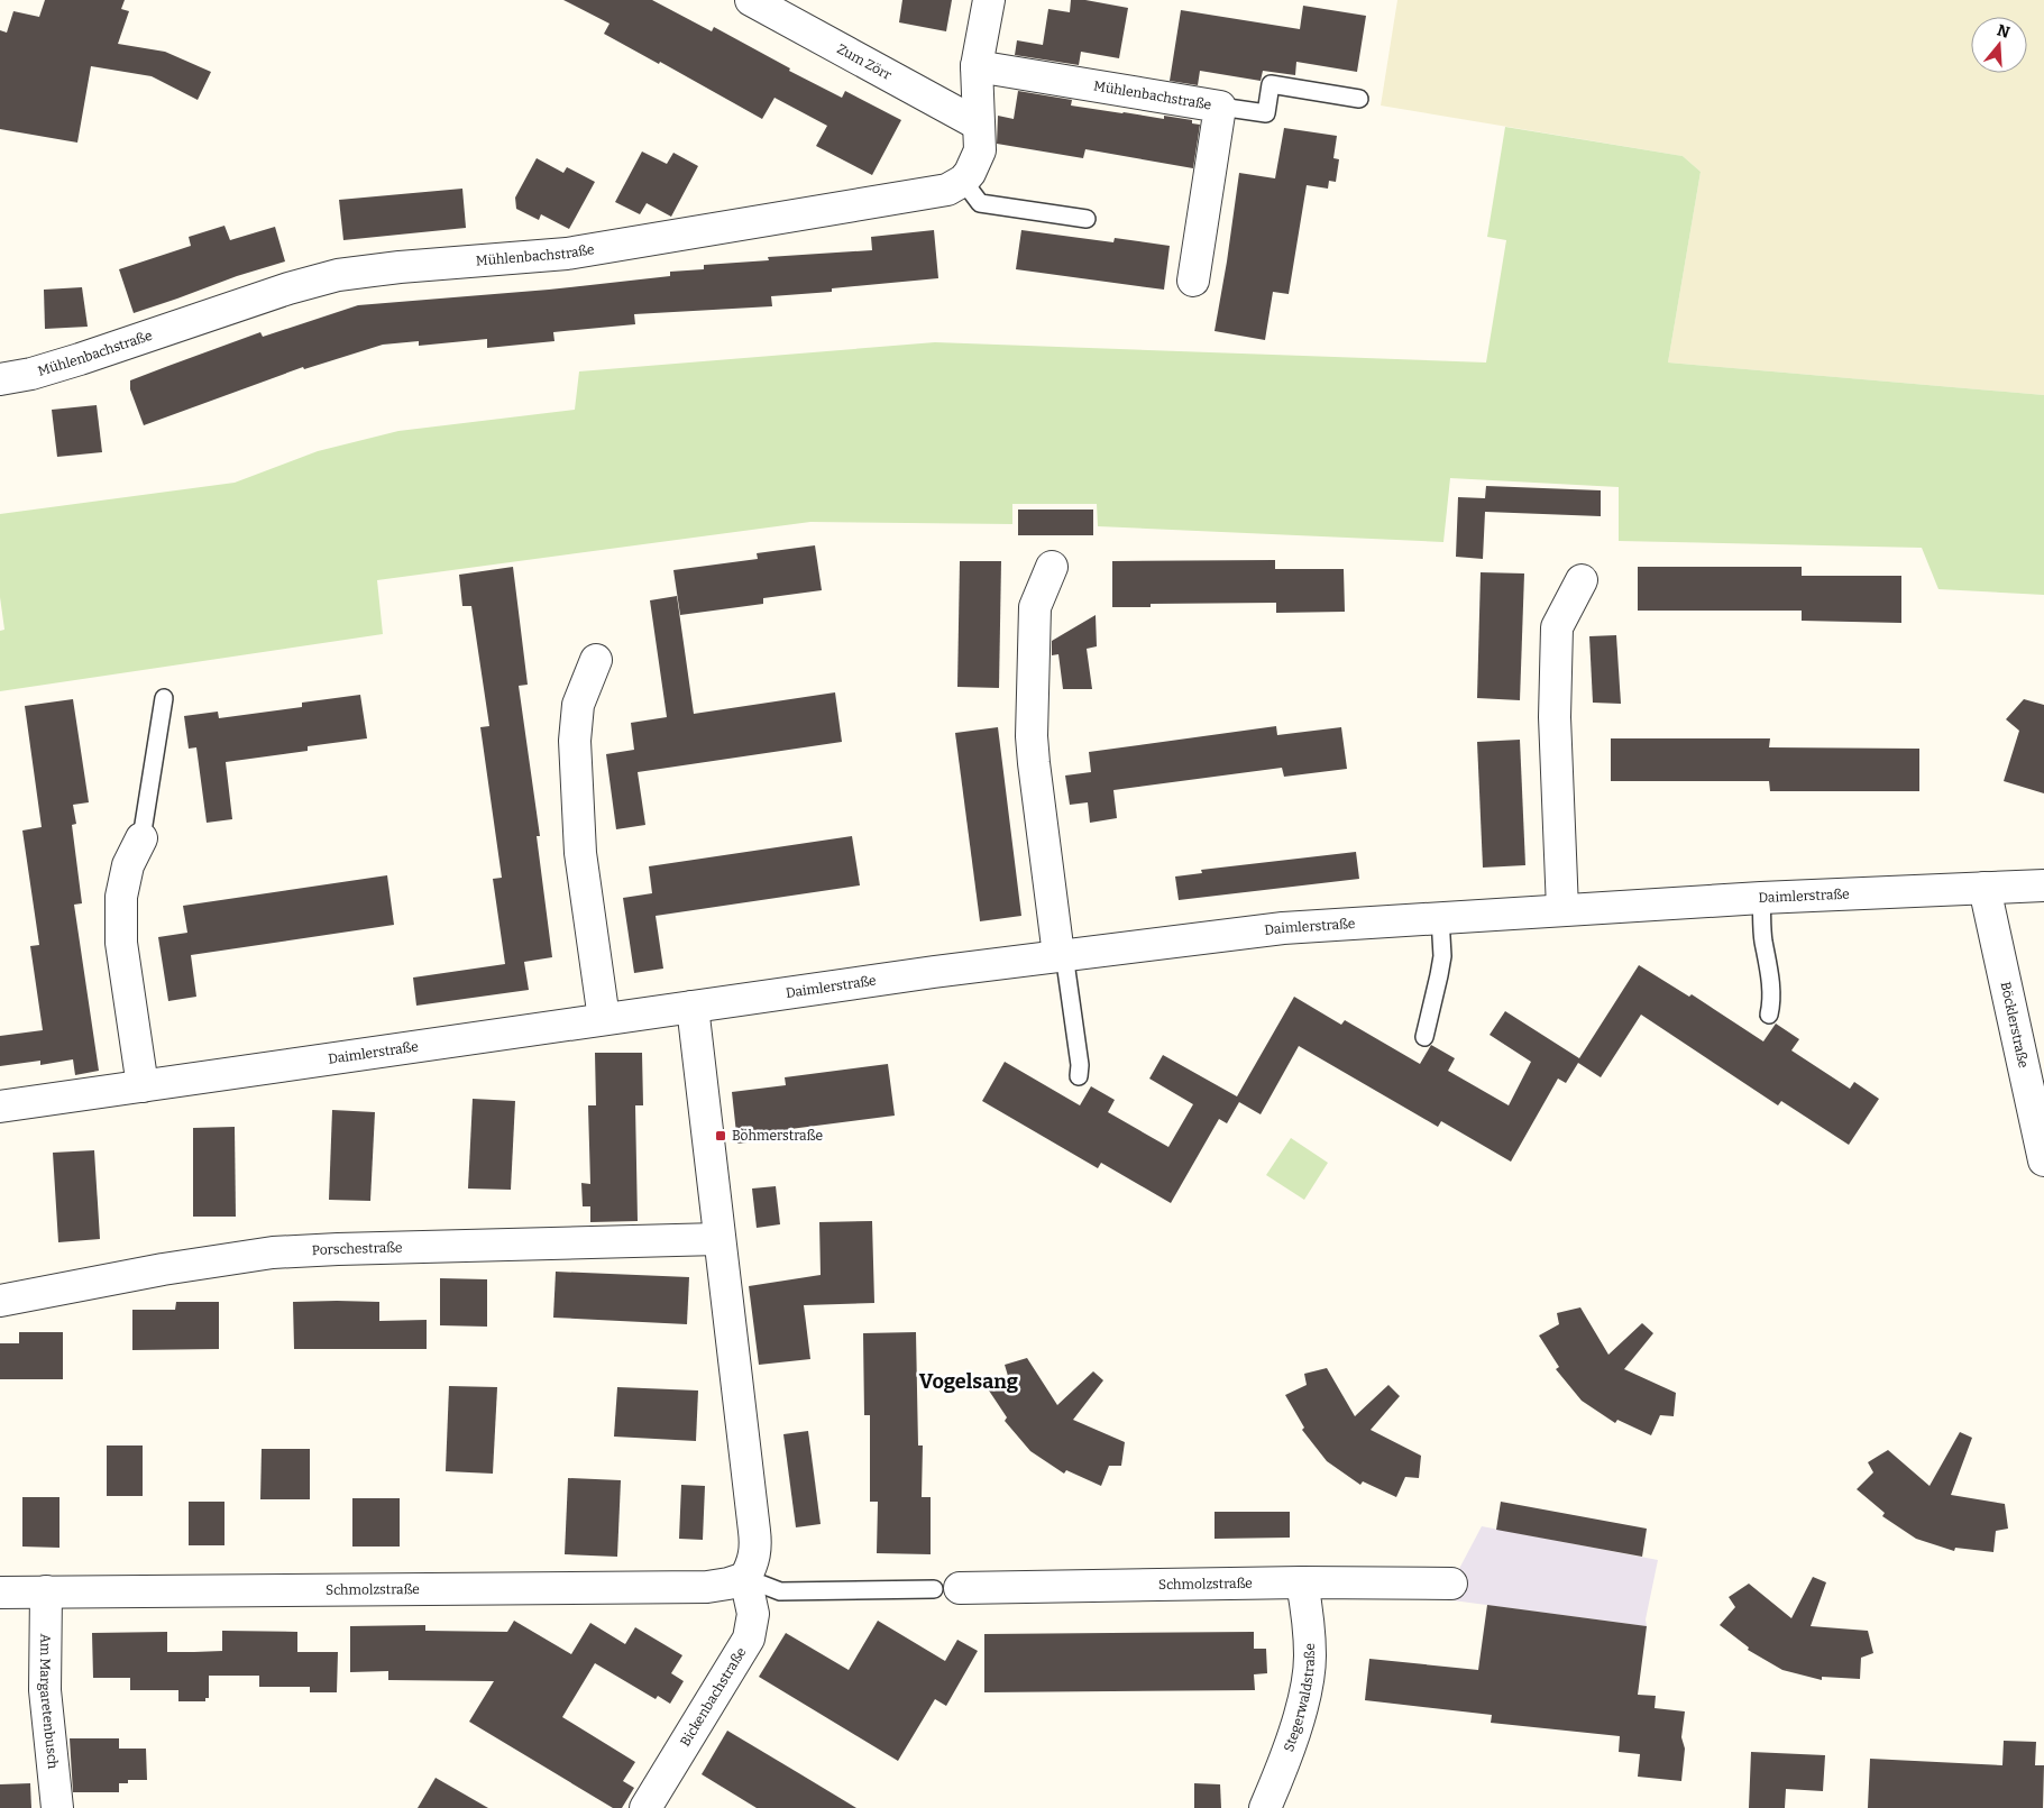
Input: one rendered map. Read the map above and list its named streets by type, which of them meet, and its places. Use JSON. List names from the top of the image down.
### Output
{
  "streets": {
    "street": [
      "Zum Zörr",
      "Mühlenbachstraße",
      "Daimlerstraße",
      "Böcklerstraße",
      "Porschestraße",
      "Schmolzstraße",
      "Bickenbachstraße",
      "Stegerwaldstraße",
      "Am Margaretenbusch"
    ]
  },
  "crossings": [
    ["Daimlerstraße", "Böcklerstraße"],
    ["Schmolzstraße", "Bickenbachstraße"],
    ["Schmolzstraße", "Stegerwaldstraße"],
    ["Schmolzstraße", "Am Margaretenbusch"]
  ],
  "districts": ["Vogelsang"],
  "places": {
    "transit": ["Böhmerstraße"]
  },
  "north": "top"
}
